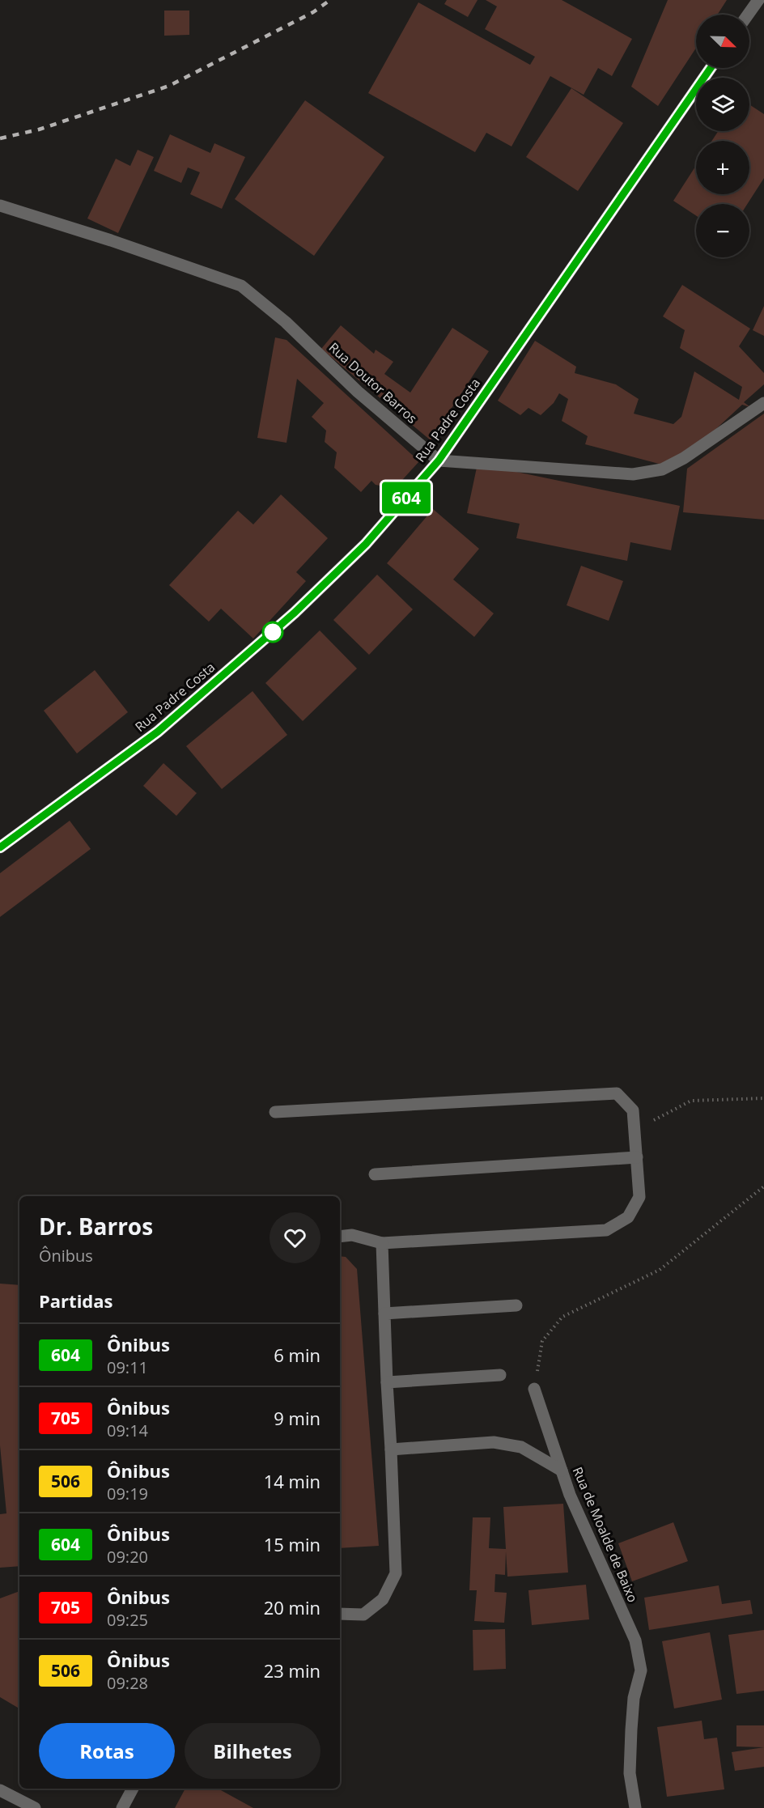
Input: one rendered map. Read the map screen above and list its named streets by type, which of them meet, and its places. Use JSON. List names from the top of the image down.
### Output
{
  "streets": {
    "street": ["Rua Doutor Barros", "Rua Padre Costa", "Rua de Moalde de Baixo"]
  },
  "crossings": [
    ["Rua Doutor Barros", "Rua Padre Costa"]
  ],
  "lines": ["bus line 604"],
  "north": "bottom right",
  "page": {
    "on_map": "604",
    "map_buttons": ["+", "−"],
    "heading": [
      ["Dr. Barros", "Ônibus"],
      "Partidas"
    ],
    "list": [
      {
        "mark": "604",
        "name": "Ônibus",
        "note": "09:11",
        "value": "6 min"
      },
      {
        "mark": "705",
        "name": "Ônibus",
        "note": "09:14",
        "value": "9 min"
      },
      {
        "mark": "506",
        "name": "Ônibus",
        "note": "09:19",
        "value": "14 min"
      },
      {
        "mark": "604",
        "name": "Ônibus",
        "note": "09:20",
        "value": "15 min"
      },
      {
        "mark": "705",
        "name": "Ônibus",
        "note": "09:25",
        "value": "20 min"
      },
      {
        "mark": "506",
        "name": "Ônibus",
        "note": "09:28",
        "value": "23 min"
      }
    ],
    "buttons": ["Rotas", "Bilhetes"]
  }
}
